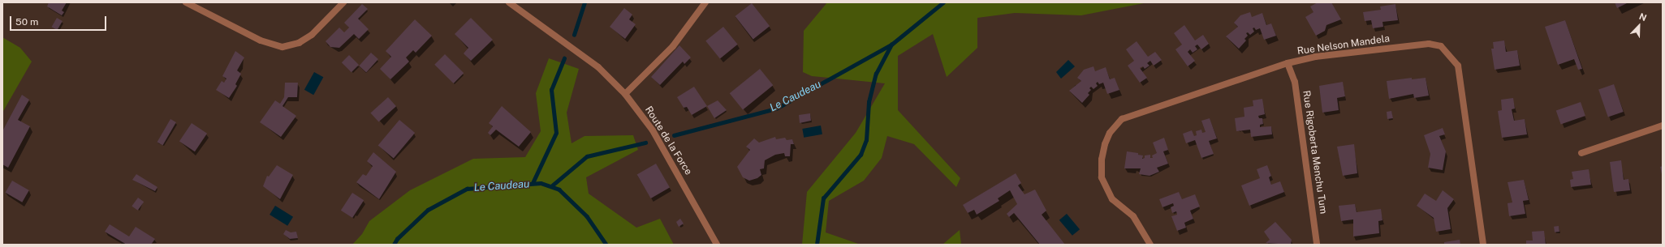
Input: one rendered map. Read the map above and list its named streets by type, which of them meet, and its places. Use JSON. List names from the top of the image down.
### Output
{
  "streets": {
    "street": ["Rue Nelson Mandela", "Route de la Force", "Rue Rigoberta Menchu Tum"]
  },
  "crossings": [
    ["Rue Nelson Mandela", "Rue Rigoberta Menchu Tum"]
  ],
  "water": ["Le Caudeau"],
  "scale_bar": "50 m",
  "north": "top right"
}
